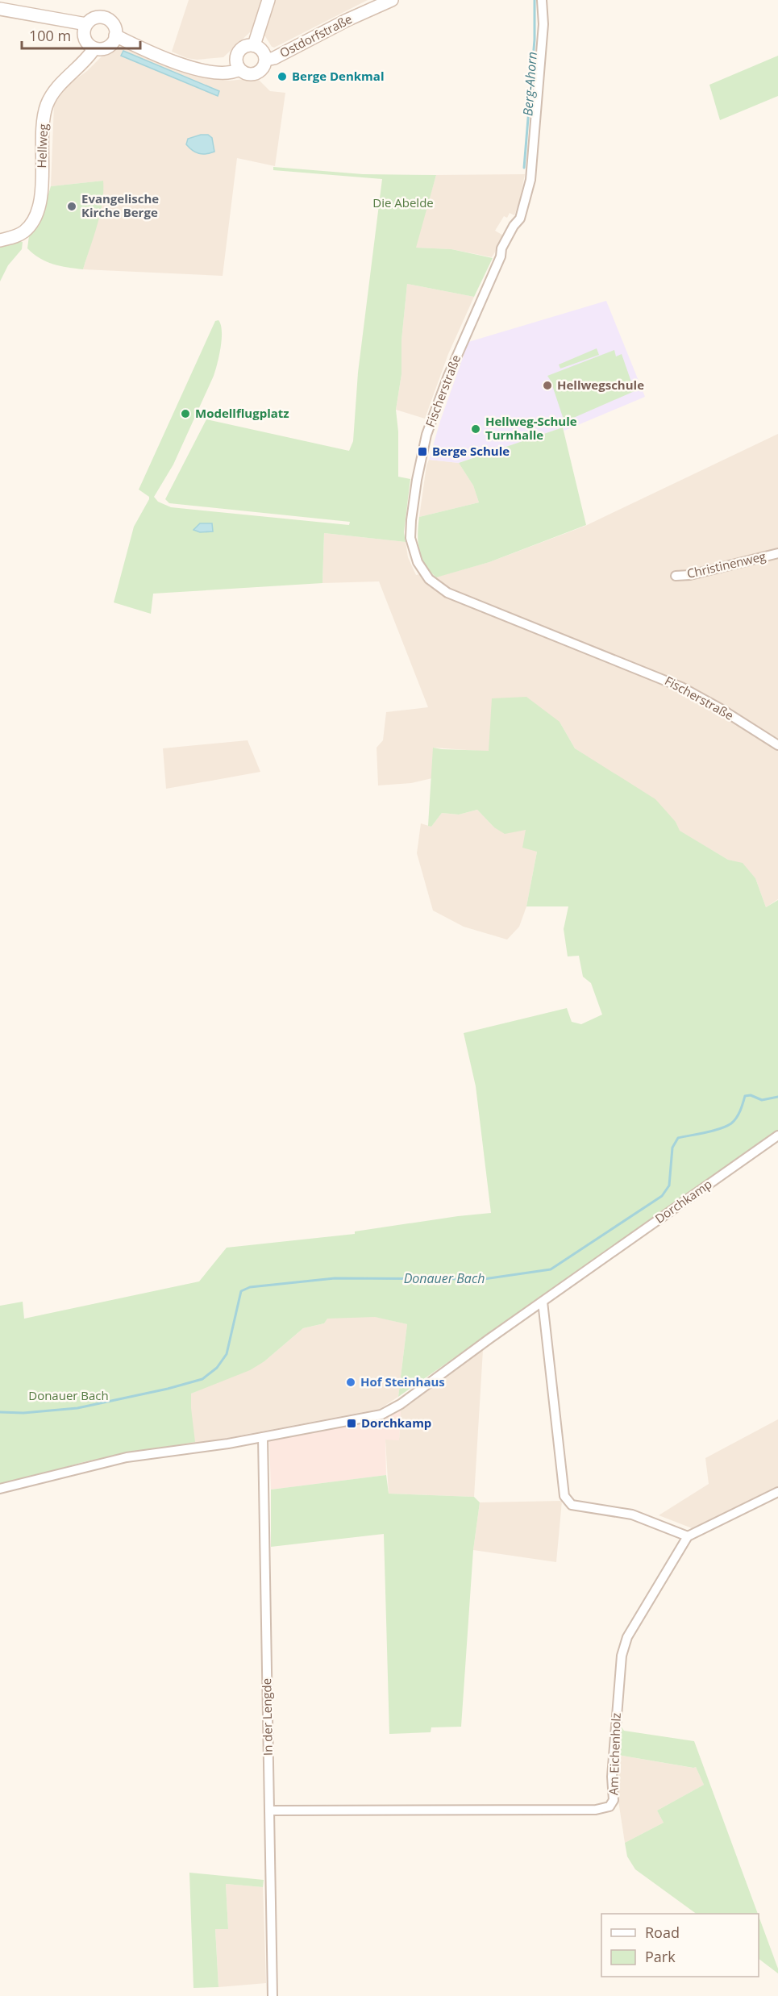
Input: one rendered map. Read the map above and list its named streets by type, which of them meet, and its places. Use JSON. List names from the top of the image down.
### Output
{
  "streets": {
    "street": [
      "Ostdorfstraße",
      "Hellweg",
      "Fischerstraße",
      "Christinenweg",
      "Dorchkamp",
      "In der Lengde",
      "Am Eichenholz"
    ]
  },
  "crossings": [
    ["Dorchkamp", "In der Lengde"],
    ["In der Lengde", "Am Eichenholz"]
  ],
  "water": ["Berg-Ahorn", "Donauer Bach"],
  "parks": ["Die Abelde", "Donauer Bach"],
  "places": {
    "other": [
      "Berge Denkmal",
      "Evangelische Kirche Berge",
      "Hellwegschule",
      "Modellflugplatz",
      "Hellweg-Schule Turnhalle",
      "Hof Steinhaus"
    ],
    "transit": ["Berge Schule", "Dorchkamp"]
  },
  "legend": ["Road", "Park"],
  "scale_bar": "100 m"
}
